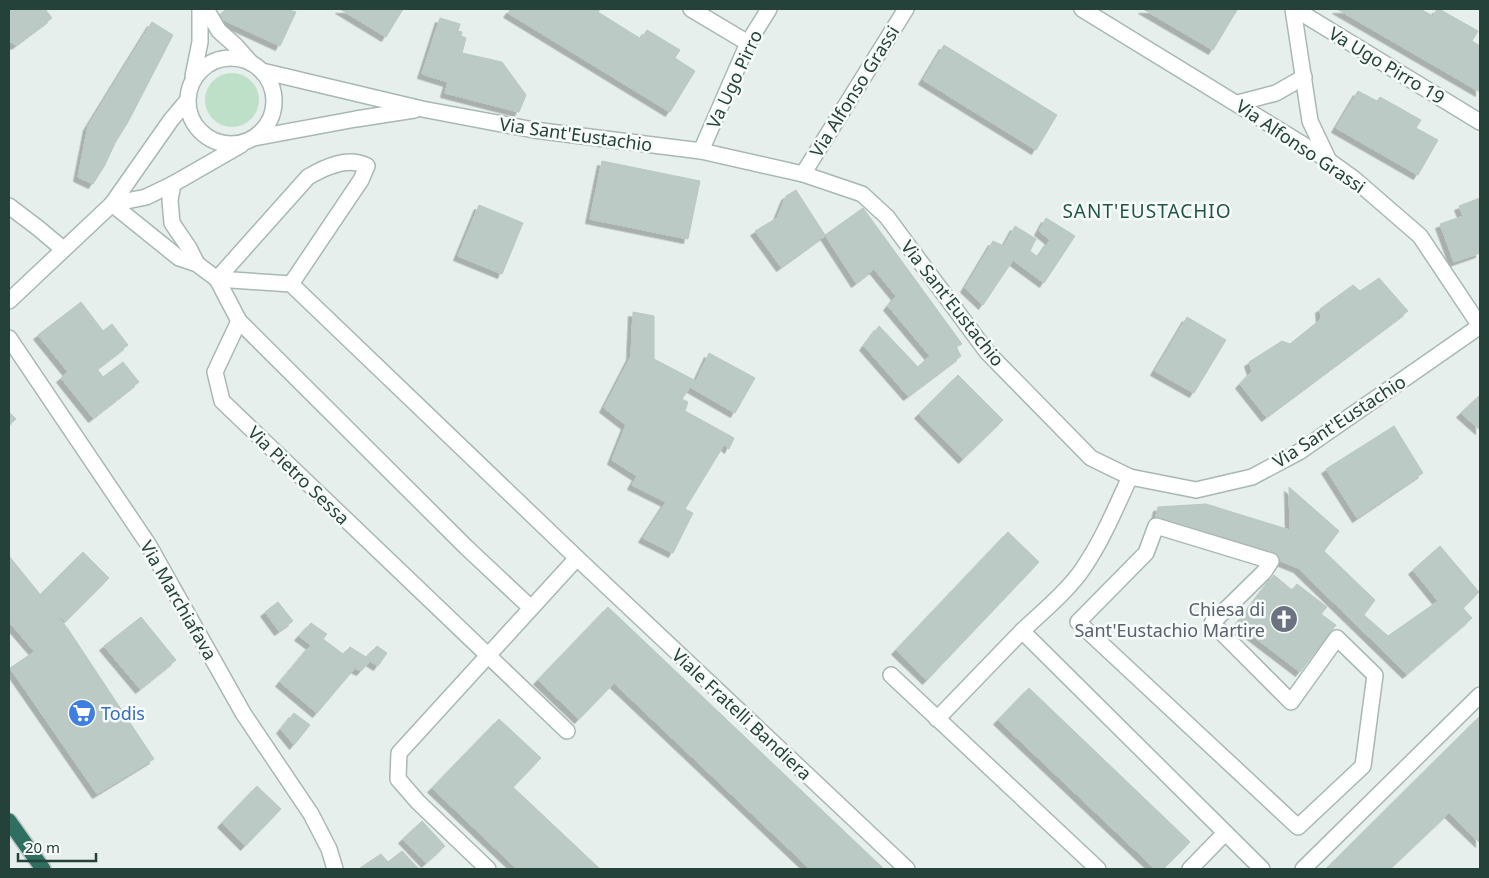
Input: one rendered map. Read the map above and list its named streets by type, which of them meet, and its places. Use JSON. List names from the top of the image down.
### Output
{
  "streets": {
    "street": [
      "Va Ugo Pirro 19",
      "Va Ugo Pirro",
      "Via Alfonso Grassi",
      "Via Sant'Eustachio",
      "Via Pietro Sessa",
      "Via Marchiafava",
      "Viale Fratelli Bandiera"
    ]
  },
  "crossings": [
    ["Va Ugo Pirro", "Via Sant'Eustachio"],
    ["Via Alfonso Grassi", "Via Sant'Eustachio"]
  ],
  "districts": ["SANT'EUSTACHIO"],
  "places": {
    "church": ["Chiesa di Sant'Eustachio Martire"],
    "supermarket": ["Todis"]
  },
  "scale_bar": "20 m"
}
